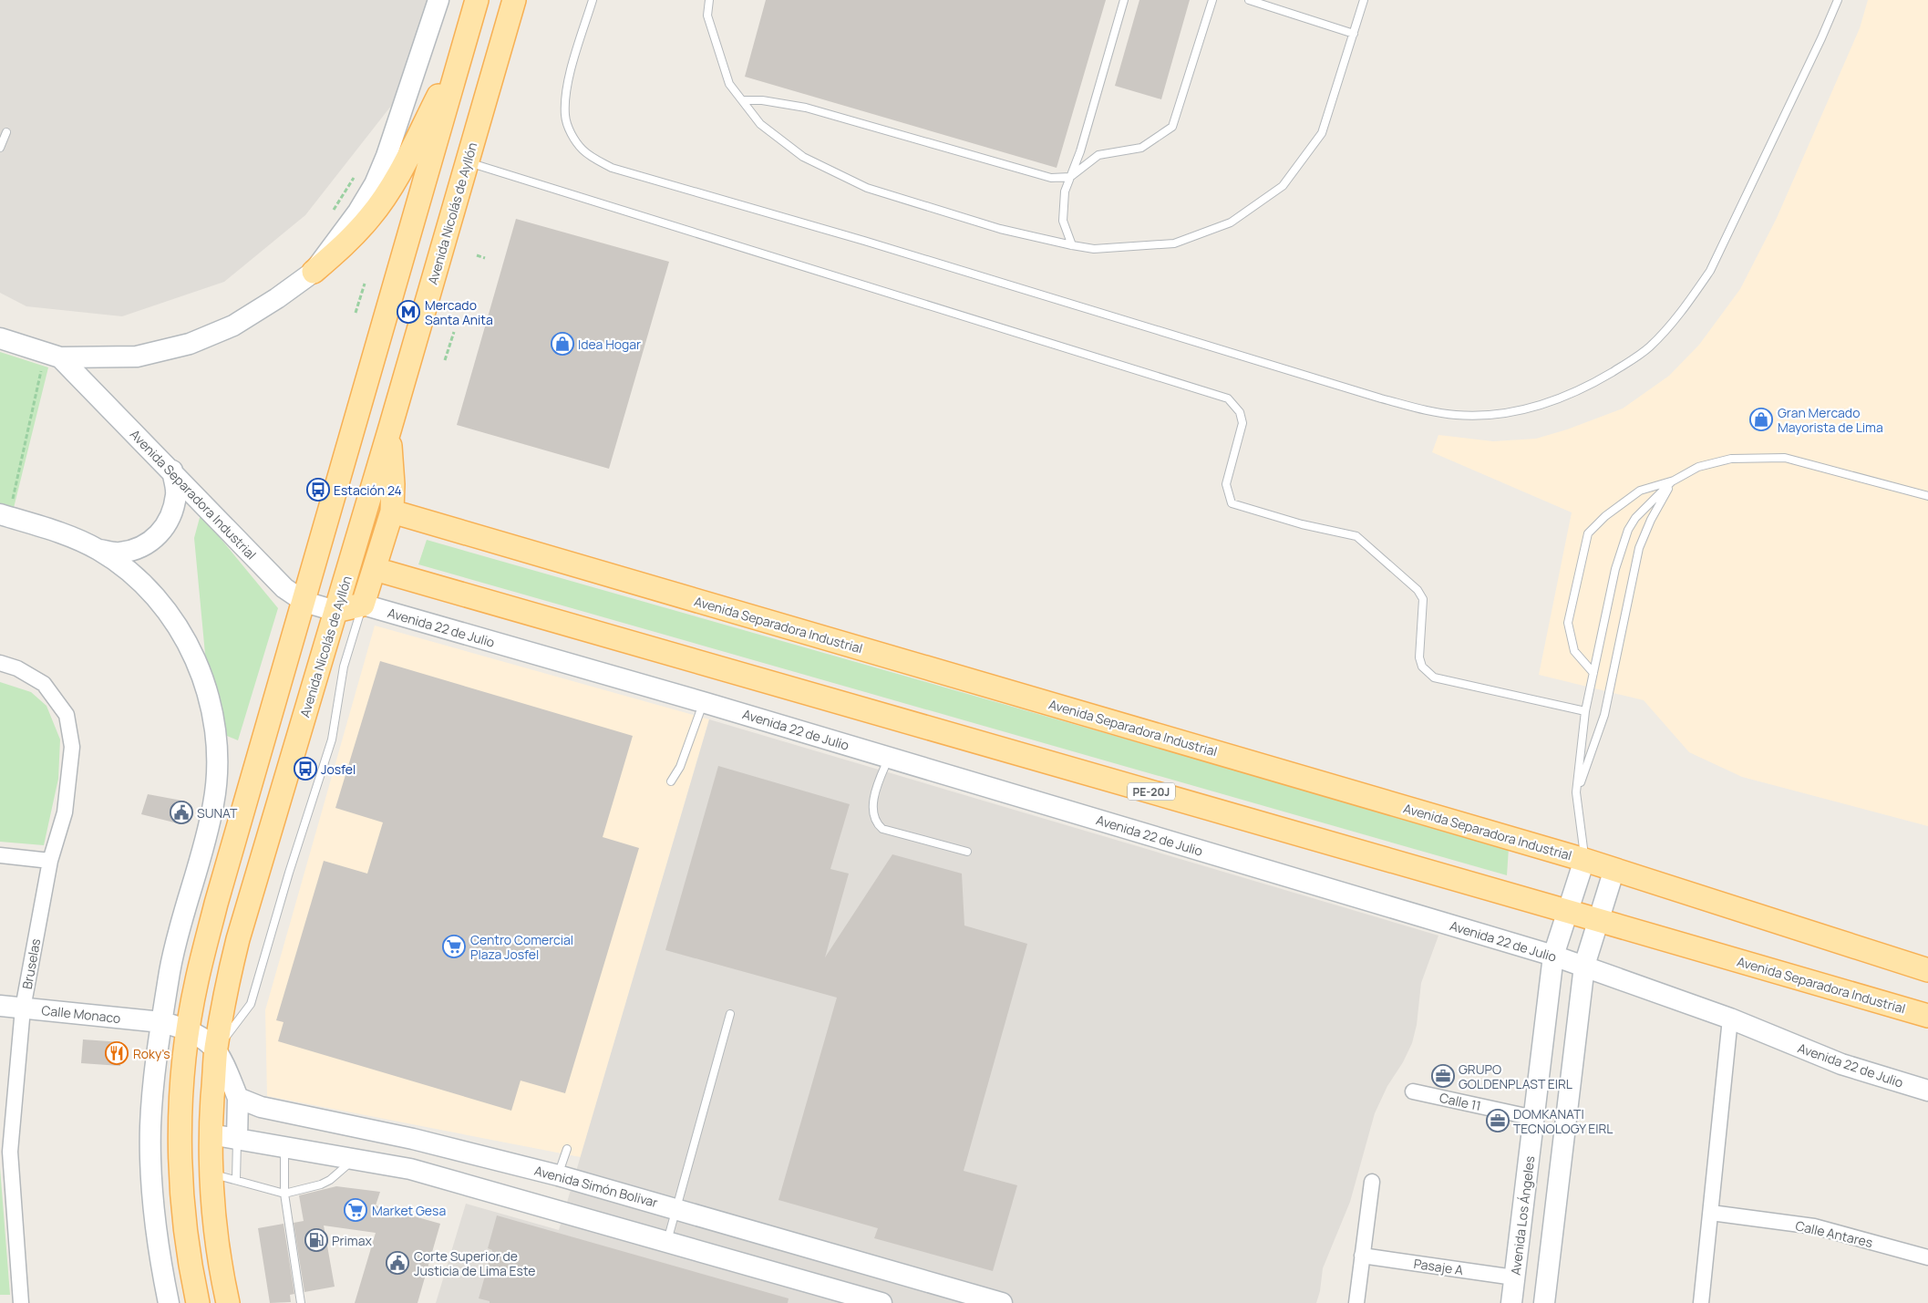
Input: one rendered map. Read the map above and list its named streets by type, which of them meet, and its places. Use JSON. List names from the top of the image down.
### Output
{
  "streets": {
    "main road": ["Avenida Nicolás de Ayllón", "Avenida Separadora Industrial", "PE-20J"],
    "street": [
      "Avenida 22 de Julio",
      "Bruselas",
      "Calle Monaco",
      "Calle 11",
      "Avenida Simón Bolivar",
      "Avenida Los Ángeles",
      "Calle Antares",
      "Pasaje A"
    ]
  },
  "crossings": [
    ["Avenida Nicolás de Ayllón", "Avenida Separadora Industrial"],
    ["Avenida Nicolás de Ayllón", "Calle Monaco"],
    ["Avenida Separadora Industrial", "Avenida 22 de Julio"],
    ["Avenida Separadora Industrial", "Avenida Los Ángeles"],
    ["Avenida 22 de Julio", "Avenida Los Ángeles"],
    ["Bruselas", "Calle Monaco"],
    ["Calle 11", "Avenida Los Ángeles"],
    ["Avenida Los Ángeles", "Pasaje A"]
  ],
  "places": {
    "metro station": ["Mercado Santa Anita"],
    "shop": ["Idea Hogar", "Gran Mercado Mayorista de Lima"],
    "bus stop": ["Estación 24", "Josfel"],
    "public building": ["SUNAT", "Corte Superior de Justicia de Lima Este"],
    "supermarket": ["Centro Comercial Plaza Josfel", "Market Gesa"],
    "restaurant": ["Roky's"],
    "office": ["GRUPO GOLDENPLAST EIRL", "DOMKANATI TECNOLOGY EIRL"],
    "fuel station": ["Primax"]
  }
}
